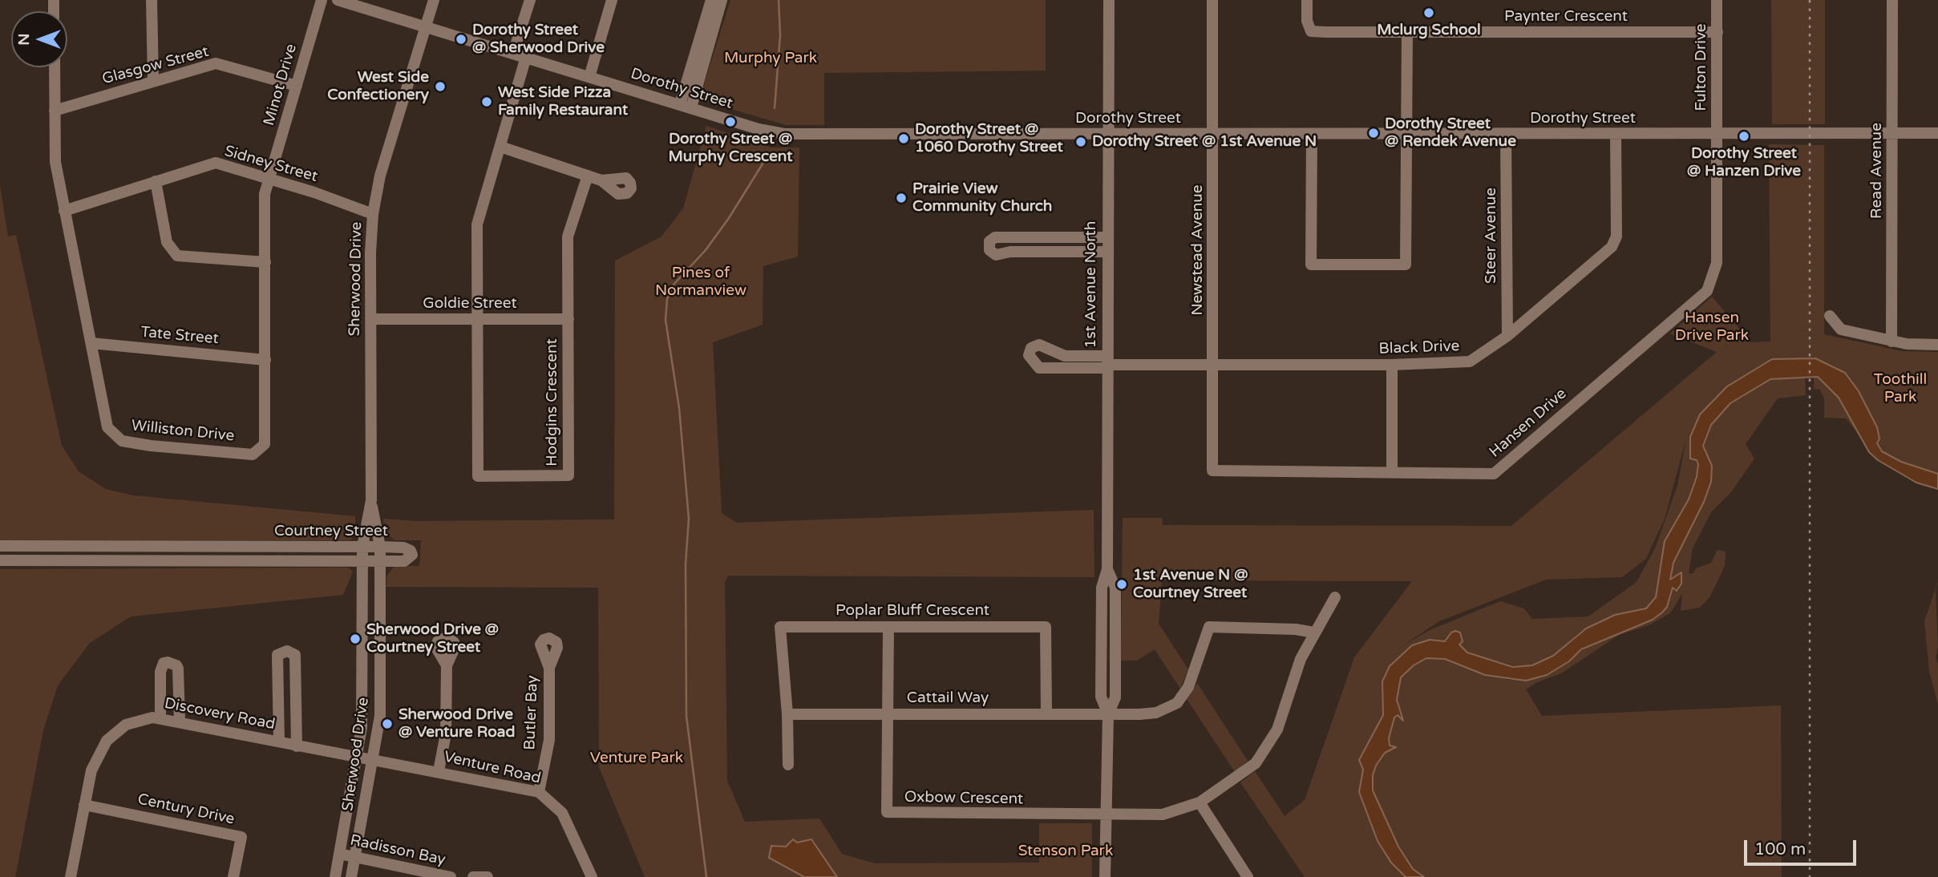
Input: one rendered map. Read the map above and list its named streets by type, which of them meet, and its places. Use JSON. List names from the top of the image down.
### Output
{
  "streets": {
    "street": [
      "Paynter Crescent",
      "Glasgow Street",
      "Fulton Drive",
      "Minot Drive",
      "Dorothy Street",
      "Sidney Street",
      "Read Avenue",
      "Steer Avenue",
      "Newstead Avenue",
      "Sherwood Drive",
      "1st Avenue North",
      "Goldie Street",
      "Tate Street",
      "Black Drive",
      "Hodgins Crescent",
      "Hansen Drive",
      "Williston Drive",
      "Courtney Street",
      "Poplar Bluff Crescent",
      "Cattail Way",
      "Butler Bay",
      "Discovery Road",
      "Venture Road",
      "Oxbow Crescent",
      "Century Drive",
      "Radisson Bay"
    ]
  },
  "crossings": [
    ["Paynter Crescent", "Fulton Drive"],
    ["Glasgow Street", "Minot Drive"],
    ["Glasgow Street", "Williston Drive"],
    ["Fulton Drive", "Dorothy Street"],
    ["Fulton Drive", "Hansen Drive"],
    ["Minot Drive", "Sidney Street"],
    ["Minot Drive", "Williston Drive"],
    ["Dorothy Street", "Read Avenue"],
    ["Dorothy Street", "Steer Avenue"],
    ["Dorothy Street", "Newstead Avenue"],
    ["Dorothy Street", "Sherwood Drive"],
    ["Dorothy Street", "1st Avenue North"],
    ["Dorothy Street", "Black Drive"],
    ["Dorothy Street", "Hansen Drive"],
    ["Sidney Street", "Sherwood Drive"],
    ["Sidney Street", "Williston Drive"],
    ["Steer Avenue", "Black Drive"],
    ["Newstead Avenue", "Black Drive"],
    ["Newstead Avenue", "Hansen Drive"],
    ["Sherwood Drive", "Goldie Street"],
    ["Sherwood Drive", "Courtney Street"],
    ["Sherwood Drive", "Discovery Road"],
    ["Sherwood Drive", "Venture Road"],
    ["Sherwood Drive", "Radisson Bay"],
    ["1st Avenue North", "Black Drive"],
    ["1st Avenue North", "Cattail Way"],
    ["1st Avenue North", "Oxbow Crescent"],
    ["Goldie Street", "Hodgins Crescent"],
    ["Tate Street", "Williston Drive"],
    ["Black Drive", "Hansen Drive"],
    ["Poplar Bluff Crescent", "Cattail Way"],
    ["Cattail Way", "Oxbow Crescent"],
    ["Butler Bay", "Venture Road"],
    ["Discovery Road", "Venture Road"],
    ["Discovery Road", "Century Drive"]
  ],
  "parks": [
    "Murphy Park",
    "Pines of Normanview",
    "Hansen Drive Park",
    "Toothill Park",
    "Venture Park",
    "Stenson Park"
  ],
  "places": [
    "Mclurg School",
    "Dorothy Street @ Sherwood Drive",
    "West Side Confectionery",
    "West Side Pizza Family Restaurant",
    "Dorothy Street @ Murphy Crescent",
    "Dorothy Street @ Rendek Avenue",
    "Dorothy Street @ Hanzen Drive",
    "Dorothy Street @ 1060 Dorothy Street",
    "Dorothy Street @ 1st Avenue N",
    "Prairie View Community Church",
    "1st Avenue N @ Courtney Street",
    "Sherwood Drive @ Courtney Street",
    "Sherwood Drive @ Venture Road"
  ],
  "scale_bar": "100 m",
  "north": "left"
}
